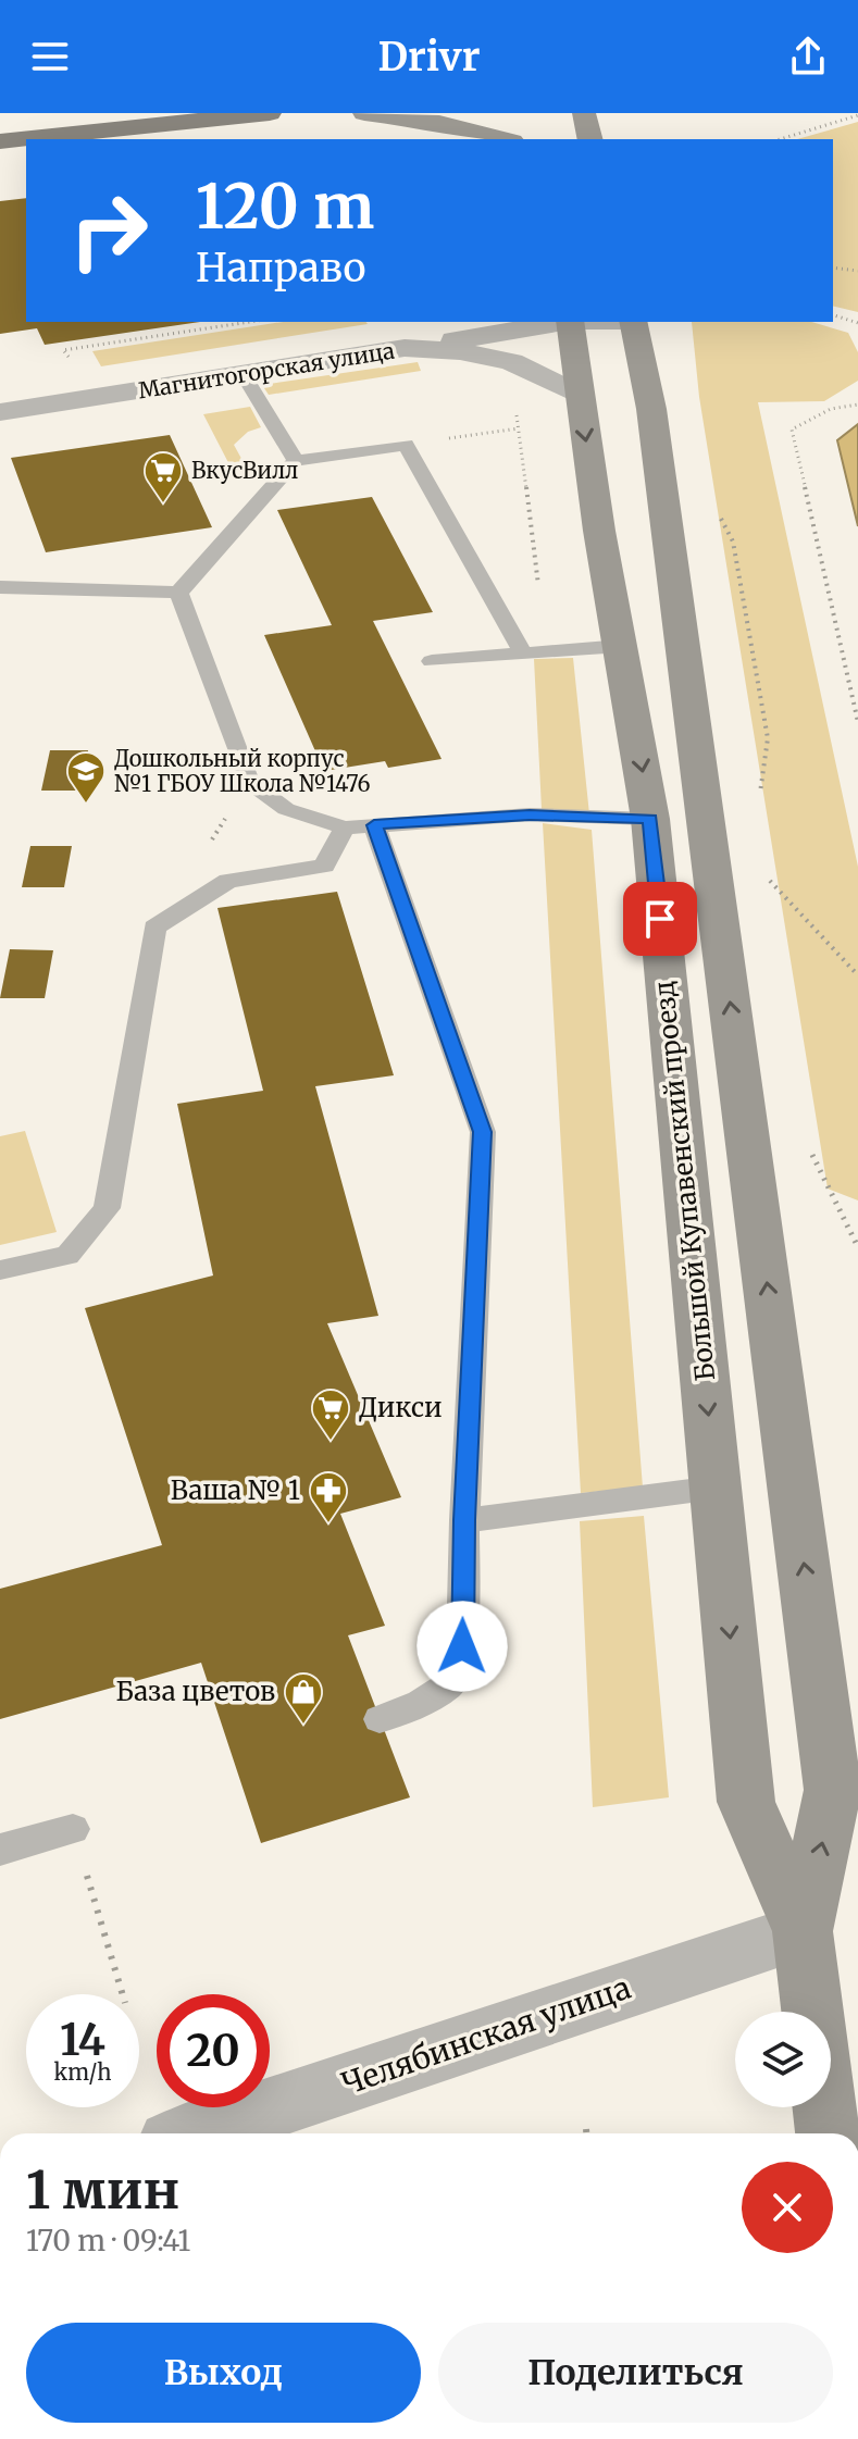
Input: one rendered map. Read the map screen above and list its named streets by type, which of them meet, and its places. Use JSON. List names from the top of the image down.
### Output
{
  "streets": {
    "main road": ["Большой Купавенский проезд"],
    "street": ["Магнитогорская улица", "Челябинская улица"]
  },
  "crossings": [
    ["Магнитогорская улица", "Большой Купавенский проезд"],
    ["Большой Купавенский проезд", "Челябинская улица"]
  ],
  "places": {
    "supermarket": ["ВкусВилл", "Дикси"],
    "school or university": ["Дошкольный корпус №1 ГБОУ Школа №1476"],
    "pharmacy": ["Ваша № 1"],
    "shop": ["База цветов"]
  },
  "page": {
    "header": "Drivr",
    "turn": ["120 m", "Направо"],
    "speed": "14 km/h",
    "limit": "20",
    "heading": ["1 мин", "170 m · 09:41"],
    "buttons": ["Выход", "Поделиться"]
  }
}
